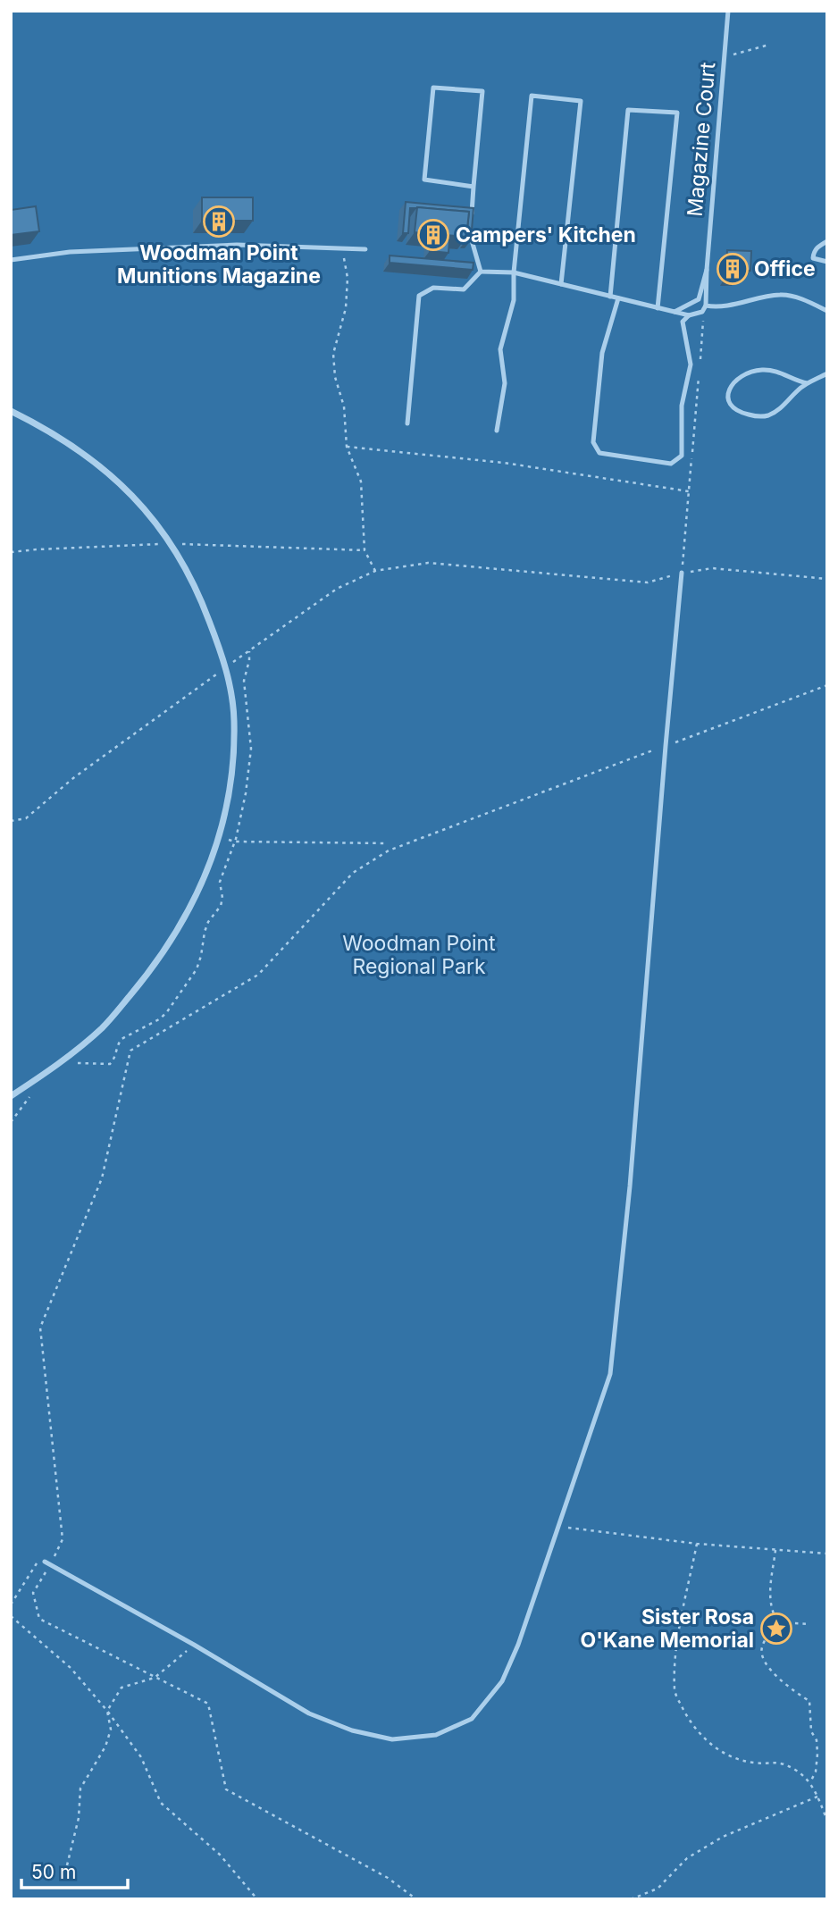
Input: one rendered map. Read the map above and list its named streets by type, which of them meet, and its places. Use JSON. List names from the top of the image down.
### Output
{
  "streets": {
    "lane": ["Magazine Court"]
  },
  "parks": ["Woodman Point Regional Park"],
  "places": {
    "building": ["Woodman Point Munitions Magazine", "Campers' Kitchen", "Office"],
    "place": ["Sister Rosa O'Kane Memorial"]
  },
  "scale_bar": "50 m"
}
